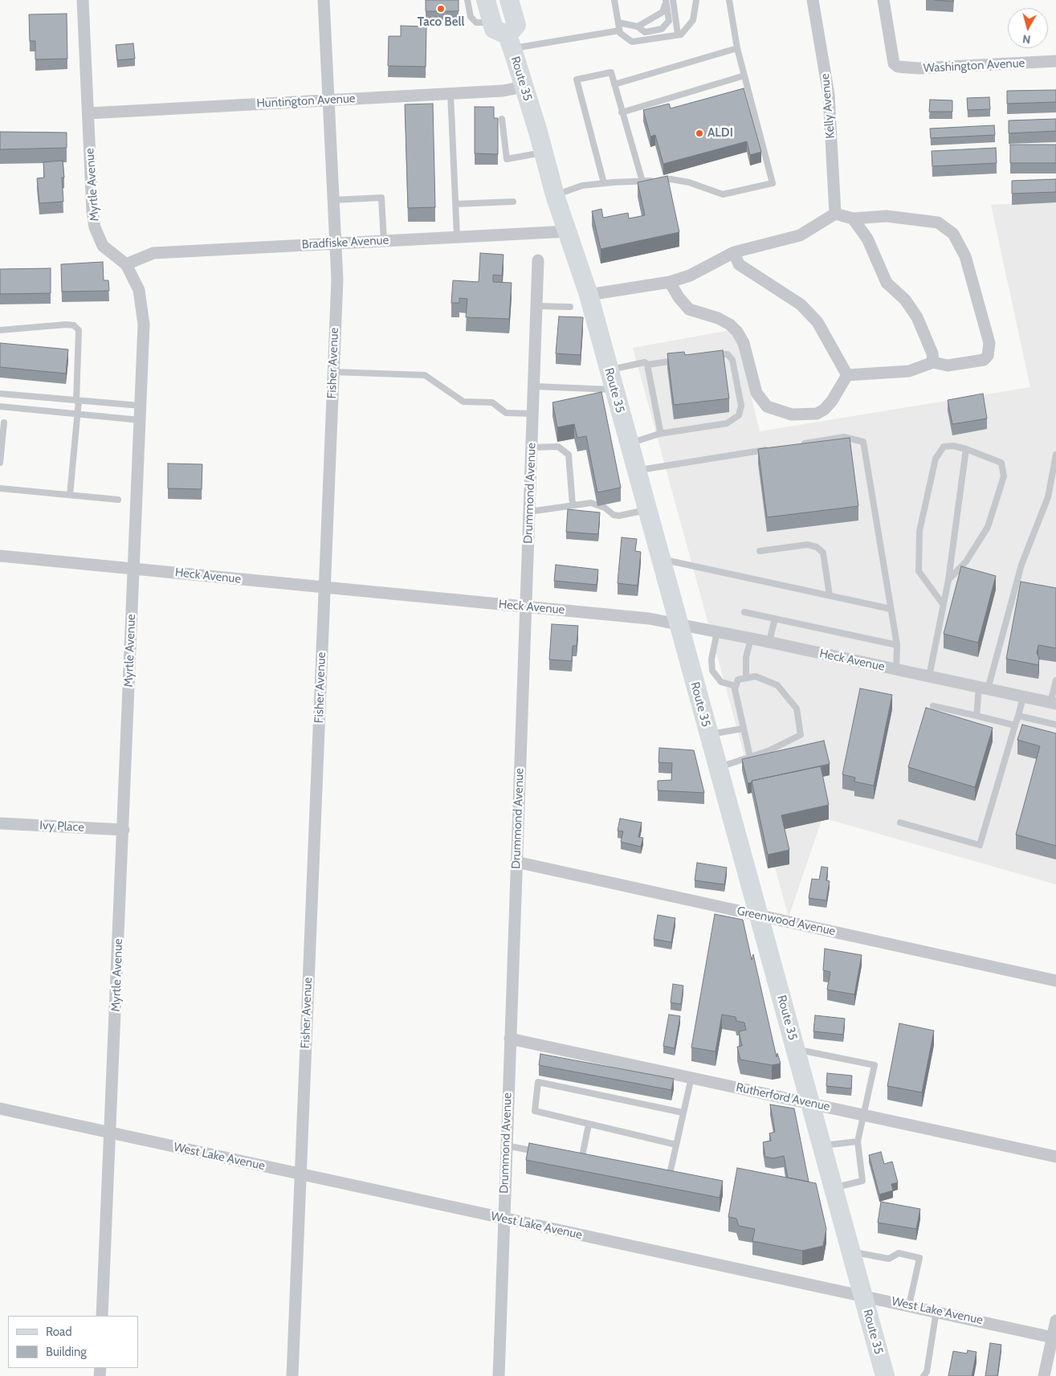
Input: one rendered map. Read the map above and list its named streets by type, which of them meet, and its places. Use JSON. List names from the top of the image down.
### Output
{
  "streets": {
    "main road": ["Route 35"],
    "street": [
      "Washington Avenue",
      "Huntington Avenue",
      "Kelly Avenue",
      "Myrtle Avenue",
      "Bradfiske Avenue",
      "Fisher Avenue",
      "Drummond Avenue",
      "Heck Avenue",
      "Ivy Place",
      "Greenwood Avenue",
      "Rutherford Avenue",
      "West Lake Avenue"
    ]
  },
  "crossings": [
    ["Route 35", "Huntington Avenue"],
    ["Route 35", "Bradfiske Avenue"],
    ["Route 35", "Heck Avenue"],
    ["Route 35", "Greenwood Avenue"],
    ["Route 35", "Rutherford Avenue"],
    ["Route 35", "West Lake Avenue"],
    ["Huntington Avenue", "Myrtle Avenue"],
    ["Huntington Avenue", "Fisher Avenue"],
    ["Myrtle Avenue", "Bradfiske Avenue"],
    ["Myrtle Avenue", "Heck Avenue"],
    ["Myrtle Avenue", "Ivy Place"],
    ["Myrtle Avenue", "West Lake Avenue"],
    ["Bradfiske Avenue", "Fisher Avenue"],
    ["Fisher Avenue", "Heck Avenue"],
    ["Fisher Avenue", "West Lake Avenue"],
    ["Drummond Avenue", "Heck Avenue"],
    ["Drummond Avenue", "Greenwood Avenue"],
    ["Drummond Avenue", "Rutherford Avenue"],
    ["Drummond Avenue", "West Lake Avenue"]
  ],
  "places": ["Taco Bell", "ALDI"],
  "legend": ["Road", "Building"],
  "north": "bottom"
}
